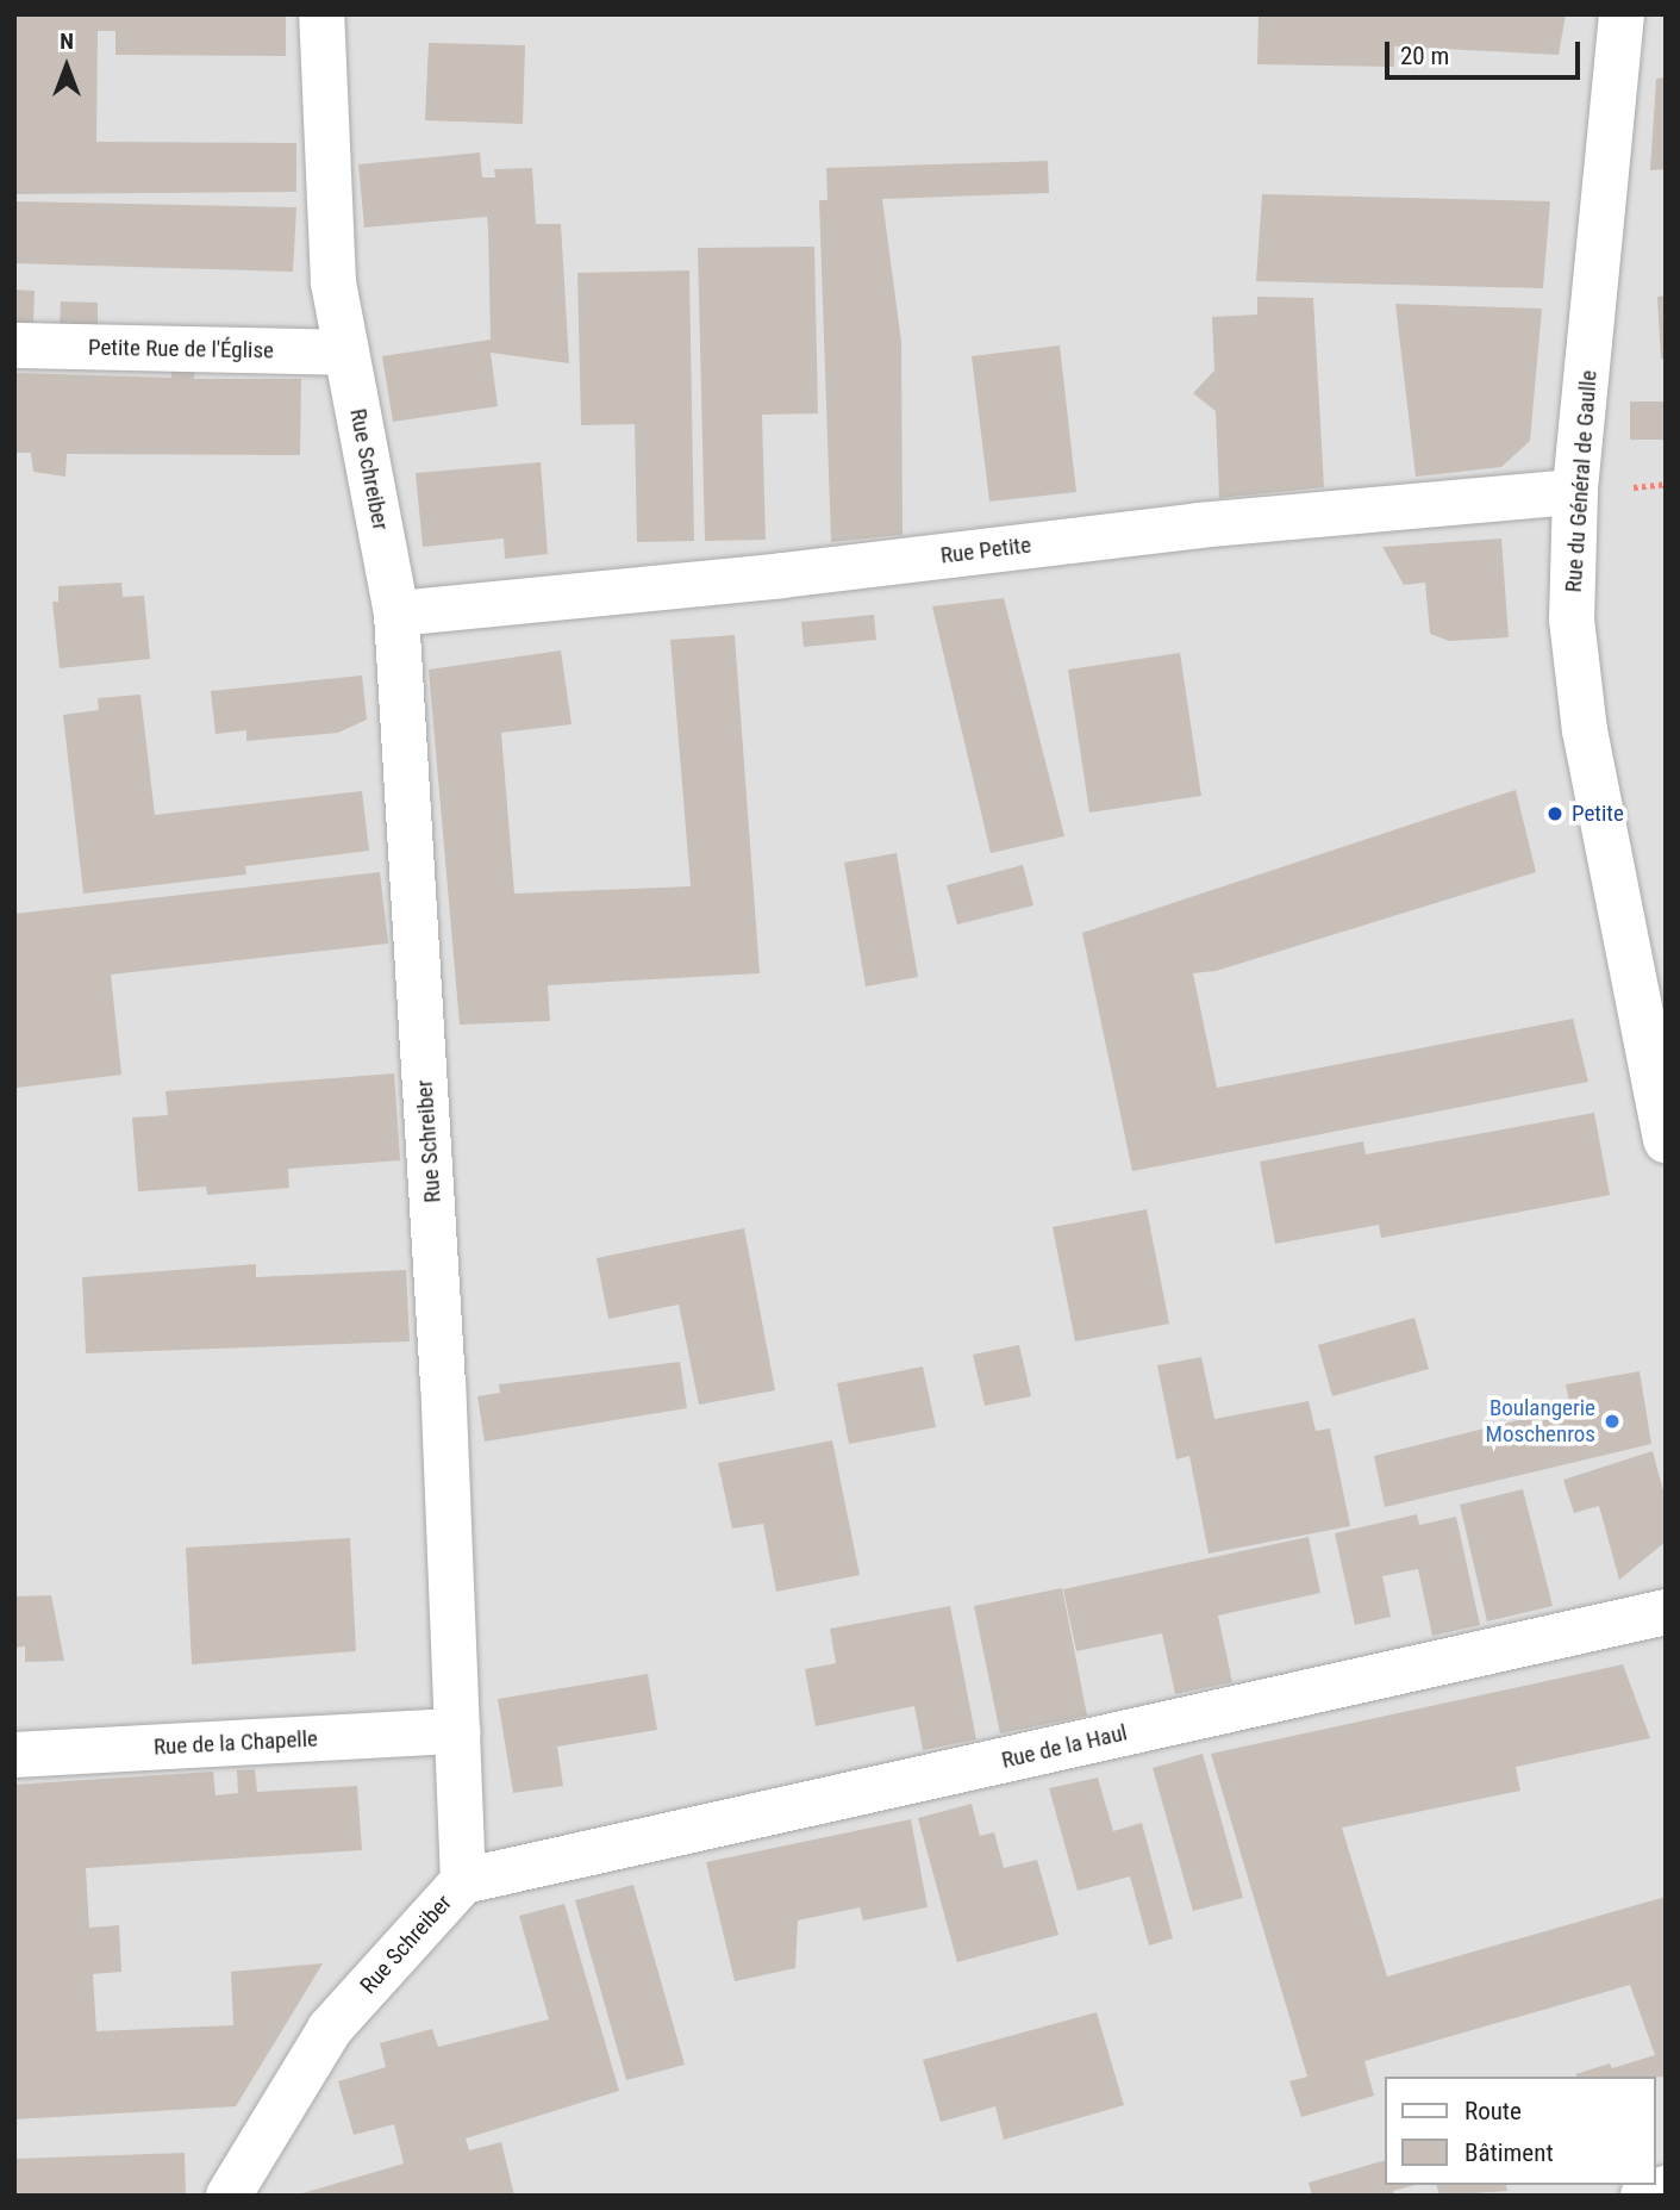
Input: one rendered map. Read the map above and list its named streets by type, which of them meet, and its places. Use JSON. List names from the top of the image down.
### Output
{
  "streets": {
    "street": [
      "Petite Rue de l'Église",
      "Rue Schreiber",
      "Rue du Général de Gaulle",
      "Rue Petite",
      "Rue de la Chapelle",
      "Rue de la Haul"
    ]
  },
  "crossings": [
    ["Petite Rue de l'Église", "Rue Schreiber"],
    ["Rue Schreiber", "Rue Petite"],
    ["Rue Schreiber", "Rue de la Chapelle"],
    ["Rue Schreiber", "Rue de la Haul"],
    ["Rue du Général de Gaulle", "Rue Petite"]
  ],
  "places": ["Petite", "Boulangerie Moschenros"],
  "legend": ["Route", "Bâtiment"],
  "scale_bar": "20 m",
  "north": "top"
}
